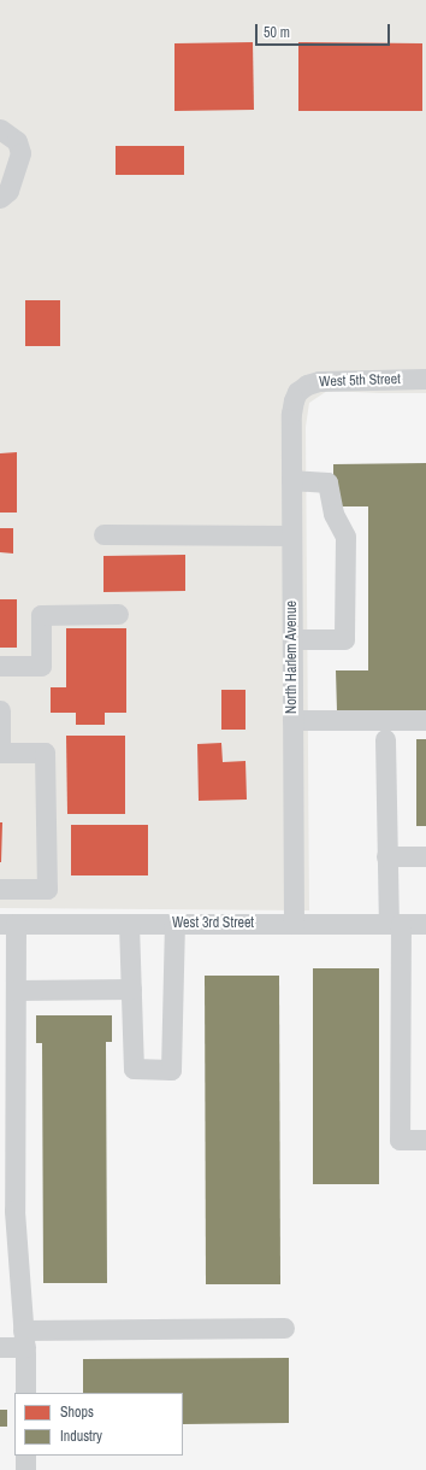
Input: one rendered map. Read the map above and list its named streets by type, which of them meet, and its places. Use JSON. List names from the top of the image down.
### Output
{
  "streets": {
    "street": ["West 5th Street", "North Harlem Avenue", "West 3rd Street"]
  },
  "crossings": [
    ["West 5th Street", "North Harlem Avenue"],
    ["North Harlem Avenue", "West 3rd Street"]
  ],
  "legend": ["Shops", "Industry"],
  "scale_bar": "50 m"
}
